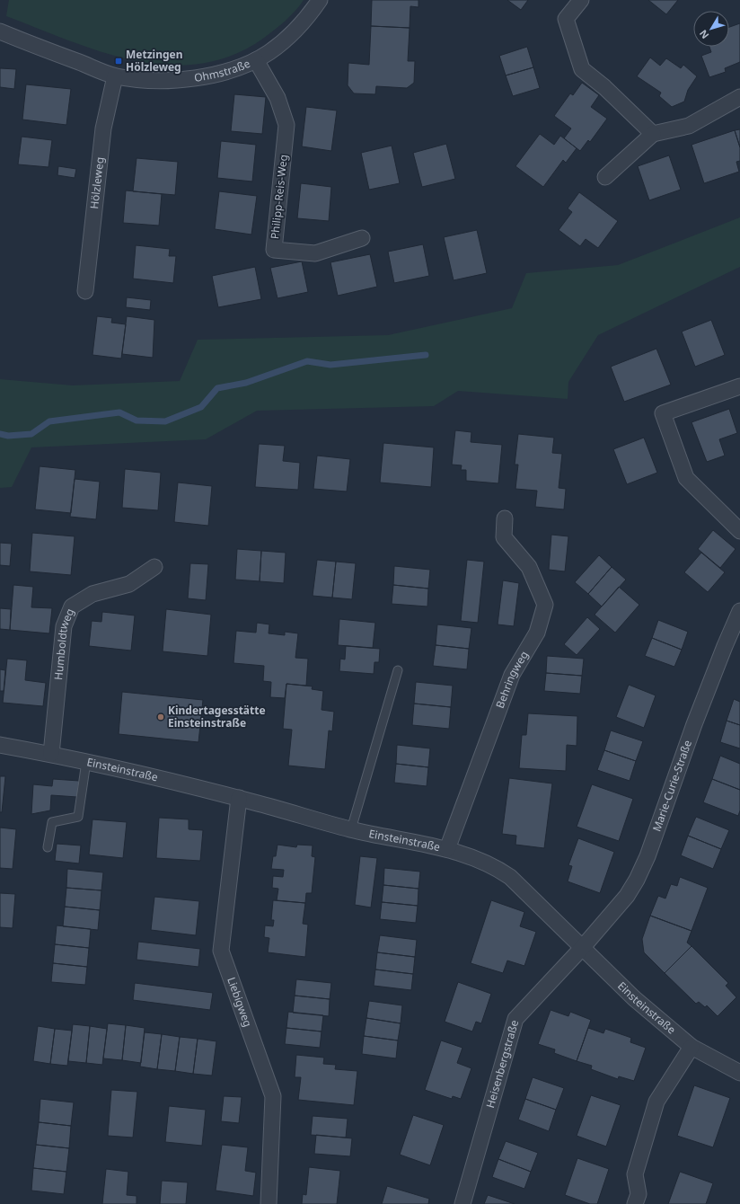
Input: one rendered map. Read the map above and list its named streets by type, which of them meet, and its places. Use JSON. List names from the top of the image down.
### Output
{
  "streets": {
    "street": [
      "Ohmstraße",
      "Hölzleweg",
      "Philipp-Reis-Weg",
      "Humboldtweg",
      "Behringweg",
      "Einsteinstraße",
      "Marie-Curie-Straße",
      "Liebigweg",
      "Heisenbergstraße"
    ]
  },
  "crossings": [
    ["Ohmstraße", "Hölzleweg"],
    ["Ohmstraße", "Philipp-Reis-Weg"],
    ["Humboldtweg", "Einsteinstraße"],
    ["Behringweg", "Einsteinstraße"],
    ["Einsteinstraße", "Marie-Curie-Straße"],
    ["Einsteinstraße", "Liebigweg"],
    ["Einsteinstraße", "Heisenbergstraße"],
    ["Marie-Curie-Straße", "Heisenbergstraße"]
  ],
  "places": {
    "transit": ["Metzingen Hölzleweg"],
    "other": ["Kindertagesstätte Einsteinstraße"]
  },
  "north": "bottom left"
}
